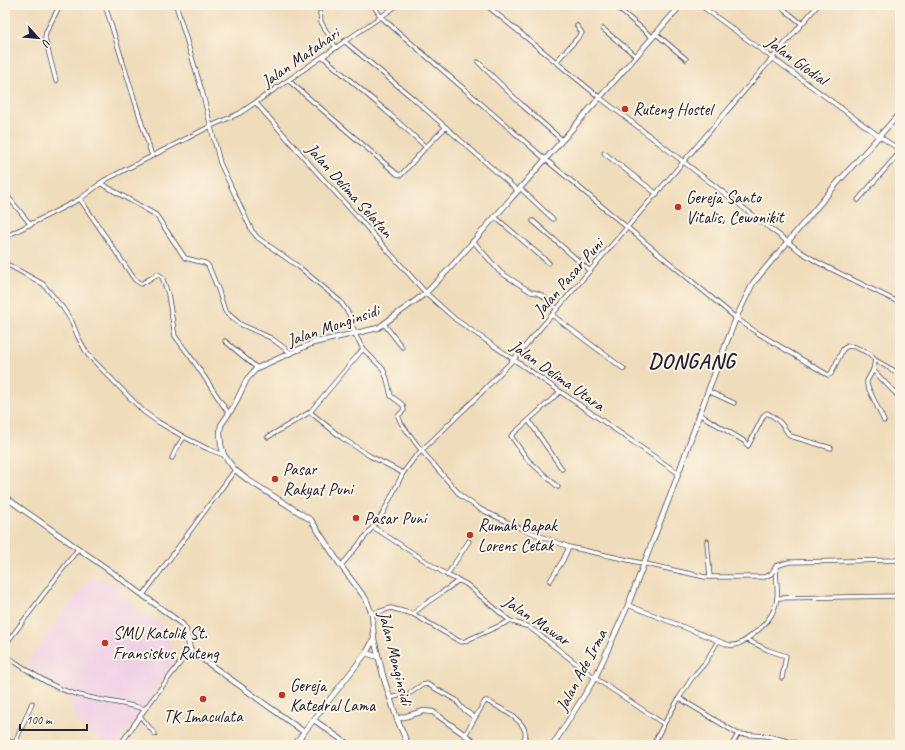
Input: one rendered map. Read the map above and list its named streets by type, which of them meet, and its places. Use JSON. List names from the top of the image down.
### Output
{
  "streets": {
    "street": [
      "Jalan Matahari",
      "Jalan Glodial",
      "Jalan Delima Selatan",
      "Jalan Pasar Puni",
      "Jalan Monginsidi",
      "Jalan Delima Utara",
      "Jalan Mawar",
      "Jalan Ade Irma"
    ]
  },
  "crossings": [
    ["Jalan Matahari", "Jalan Delima Selatan"],
    ["Jalan Glodial", "Jalan Pasar Puni"],
    ["Jalan Glodial", "Jalan Ade Irma"],
    ["Jalan Delima Selatan", "Jalan Monginsidi"],
    ["Jalan Delima Selatan", "Jalan Delima Utara"],
    ["Jalan Pasar Puni", "Jalan Monginsidi"],
    ["Jalan Pasar Puni", "Jalan Delima Utara"],
    ["Jalan Pasar Puni", "Jalan Mawar"],
    ["Jalan Monginsidi", "Jalan Delima Utara"],
    ["Jalan Delima Utara", "Jalan Ade Irma"],
    ["Jalan Mawar", "Jalan Ade Irma"]
  ],
  "districts": ["DONGANG"],
  "places": [
    "Ruteng Hostel",
    "Gereja Santo Vitalis, Cewonikit",
    "Pasar Rakyat Puni",
    "Pasar Puni",
    "Rumah Bapak Lorens Cetak",
    "SMU Katolik St. Fransiskus Ruteng",
    "Gereja Katedral Lama",
    "TK Imaculata"
  ],
  "scale_bar": "100 m",
  "north": "bottom right"
}
